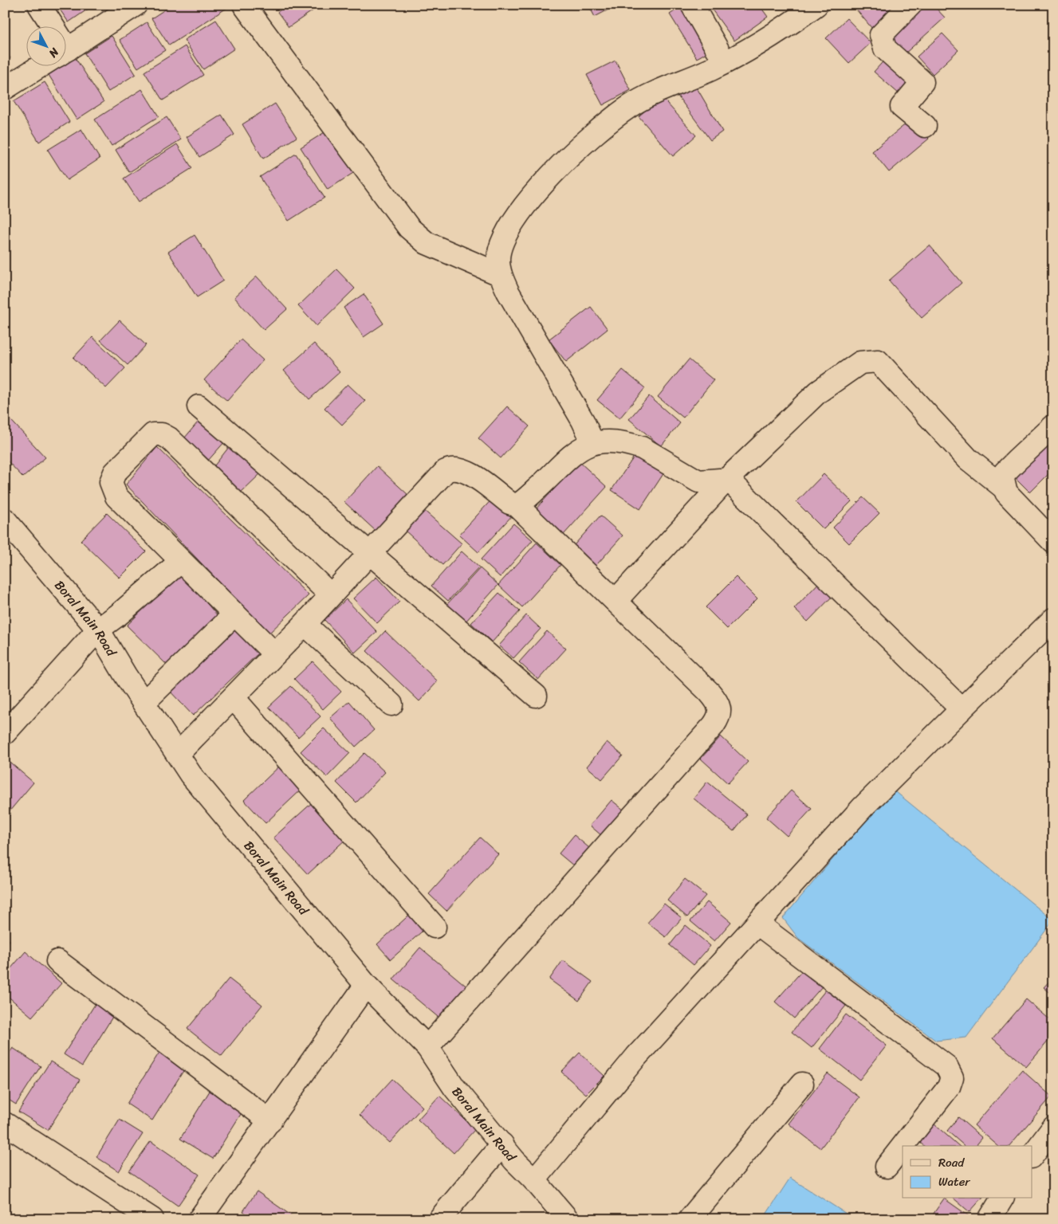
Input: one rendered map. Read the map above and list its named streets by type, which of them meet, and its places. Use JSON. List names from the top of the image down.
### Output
{
  "streets": {
    "street": ["Boral Main Road"]
  },
  "legend": ["Road", "Water"],
  "north": "bottom right"
}
